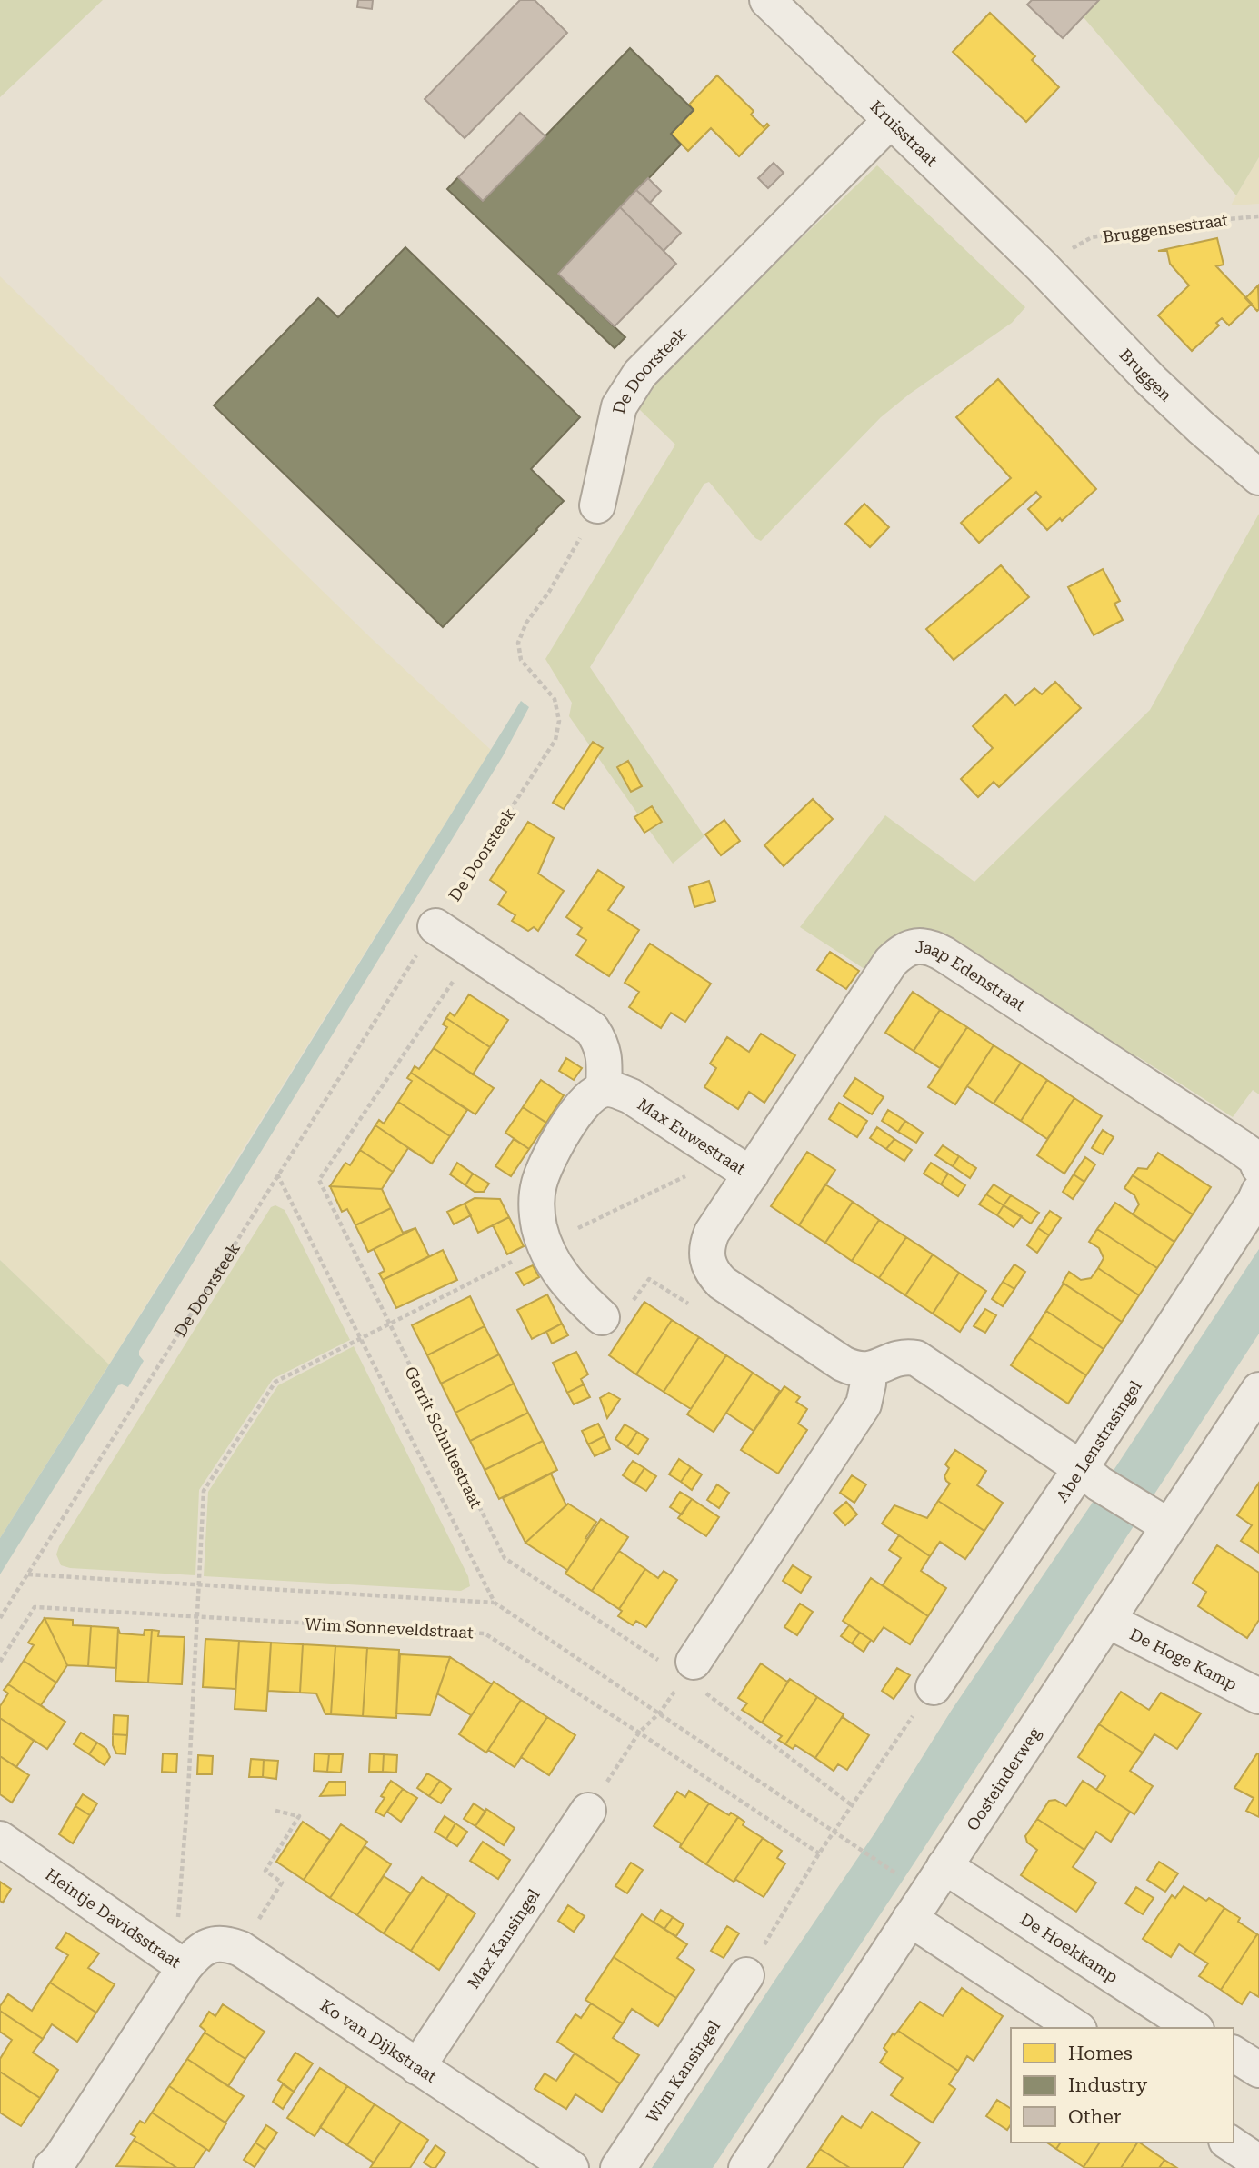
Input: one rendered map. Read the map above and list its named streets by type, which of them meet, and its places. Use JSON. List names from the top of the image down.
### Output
{
  "streets": {
    "street": [
      "Kruisstraat",
      "De Doorsteek",
      "Bruggen",
      "Jaap Edenstraat",
      "Max Euwestraat",
      "Abe Lenstrasingel",
      "De Hoge Kamp",
      "Oosteinderweg",
      "Heintje Davidsstraat",
      "Max Kansingel",
      "De Hoekkamp",
      "Ko van Dijkstraat",
      "Wim Kansingel"
    ],
    "path": ["Bruggensestraat", "Gerrit Schultestraat", "Wim Sonneveldstraat"]
  },
  "crossings": [
    ["Kruisstraat", "Bruggensestraat"],
    ["Kruisstraat", "De Doorsteek"],
    ["Kruisstraat", "Bruggen"],
    ["Bruggensestraat", "Bruggen"],
    ["De Doorsteek", "Gerrit Schultestraat"],
    ["De Doorsteek", "Wim Sonneveldstraat"],
    ["Jaap Edenstraat", "Max Euwestraat"],
    ["Gerrit Schultestraat", "Wim Sonneveldstraat"],
    ["De Hoge Kamp", "Oosteinderweg"],
    ["Oosteinderweg", "De Hoekkamp"],
    ["Heintje Davidsstraat", "Ko van Dijkstraat"],
    ["Max Kansingel", "Ko van Dijkstraat"]
  ],
  "legend": ["Homes", "Industry", "Other"]
}
